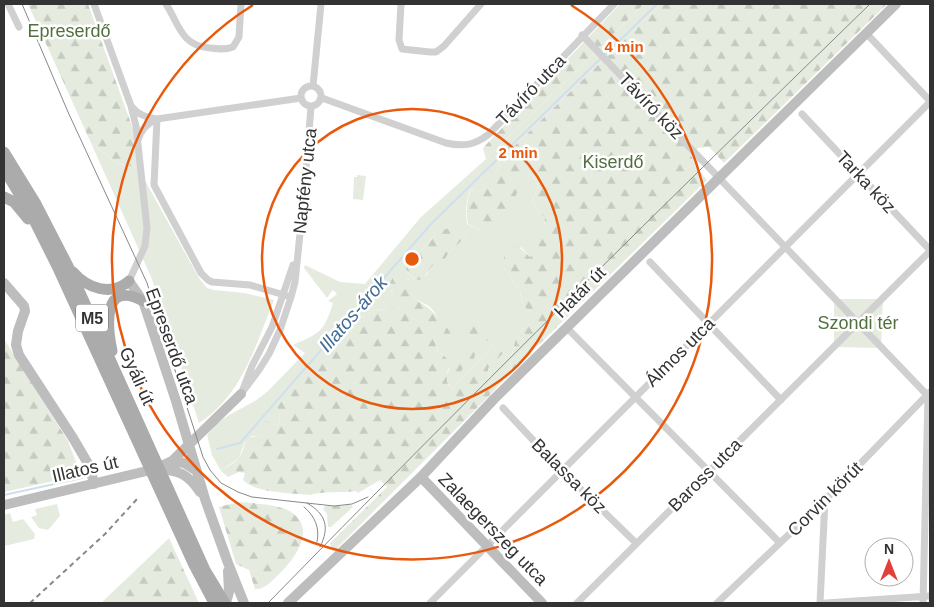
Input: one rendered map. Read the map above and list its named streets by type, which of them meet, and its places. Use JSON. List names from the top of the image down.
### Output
{
  "streets": {
    "main road": ["M5", "Gyáli út"],
    "street": [
      "Távíró utca",
      "Távíró köz",
      "Napfény utca",
      "Tarka köz",
      "Határ út",
      "Epreserdő utca",
      "Álmos utca",
      "Illatos út",
      "Baross utca",
      "Balassa köz",
      "Corvin körút",
      "Zalaegerszeg utca"
    ]
  },
  "crossings": [
    ["Távíró utca", "Távíró köz"],
    ["Távíró utca", "Napfény utca"],
    ["Távíró köz", "Határ út"],
    ["Távíró köz", "Álmos utca"],
    ["Távíró köz", "Baross utca"],
    ["Napfény utca", "Illatos út"],
    ["Tarka köz", "Álmos utca"],
    ["Határ út", "Zalaegerszeg utca"],
    ["M5", "Gyáli út"],
    ["Epreserdő utca", "Illatos út"],
    ["Álmos utca", "Balassa köz"],
    ["Álmos utca", "Zalaegerszeg utca"],
    ["Baross utca", "Balassa köz"]
  ],
  "water": ["Illatos-árok"],
  "parks": ["Epreserdő", "Kiserdő", "Szondi tér"],
  "north": "top",
  "rings": ["4 min", "2 min"]
}
